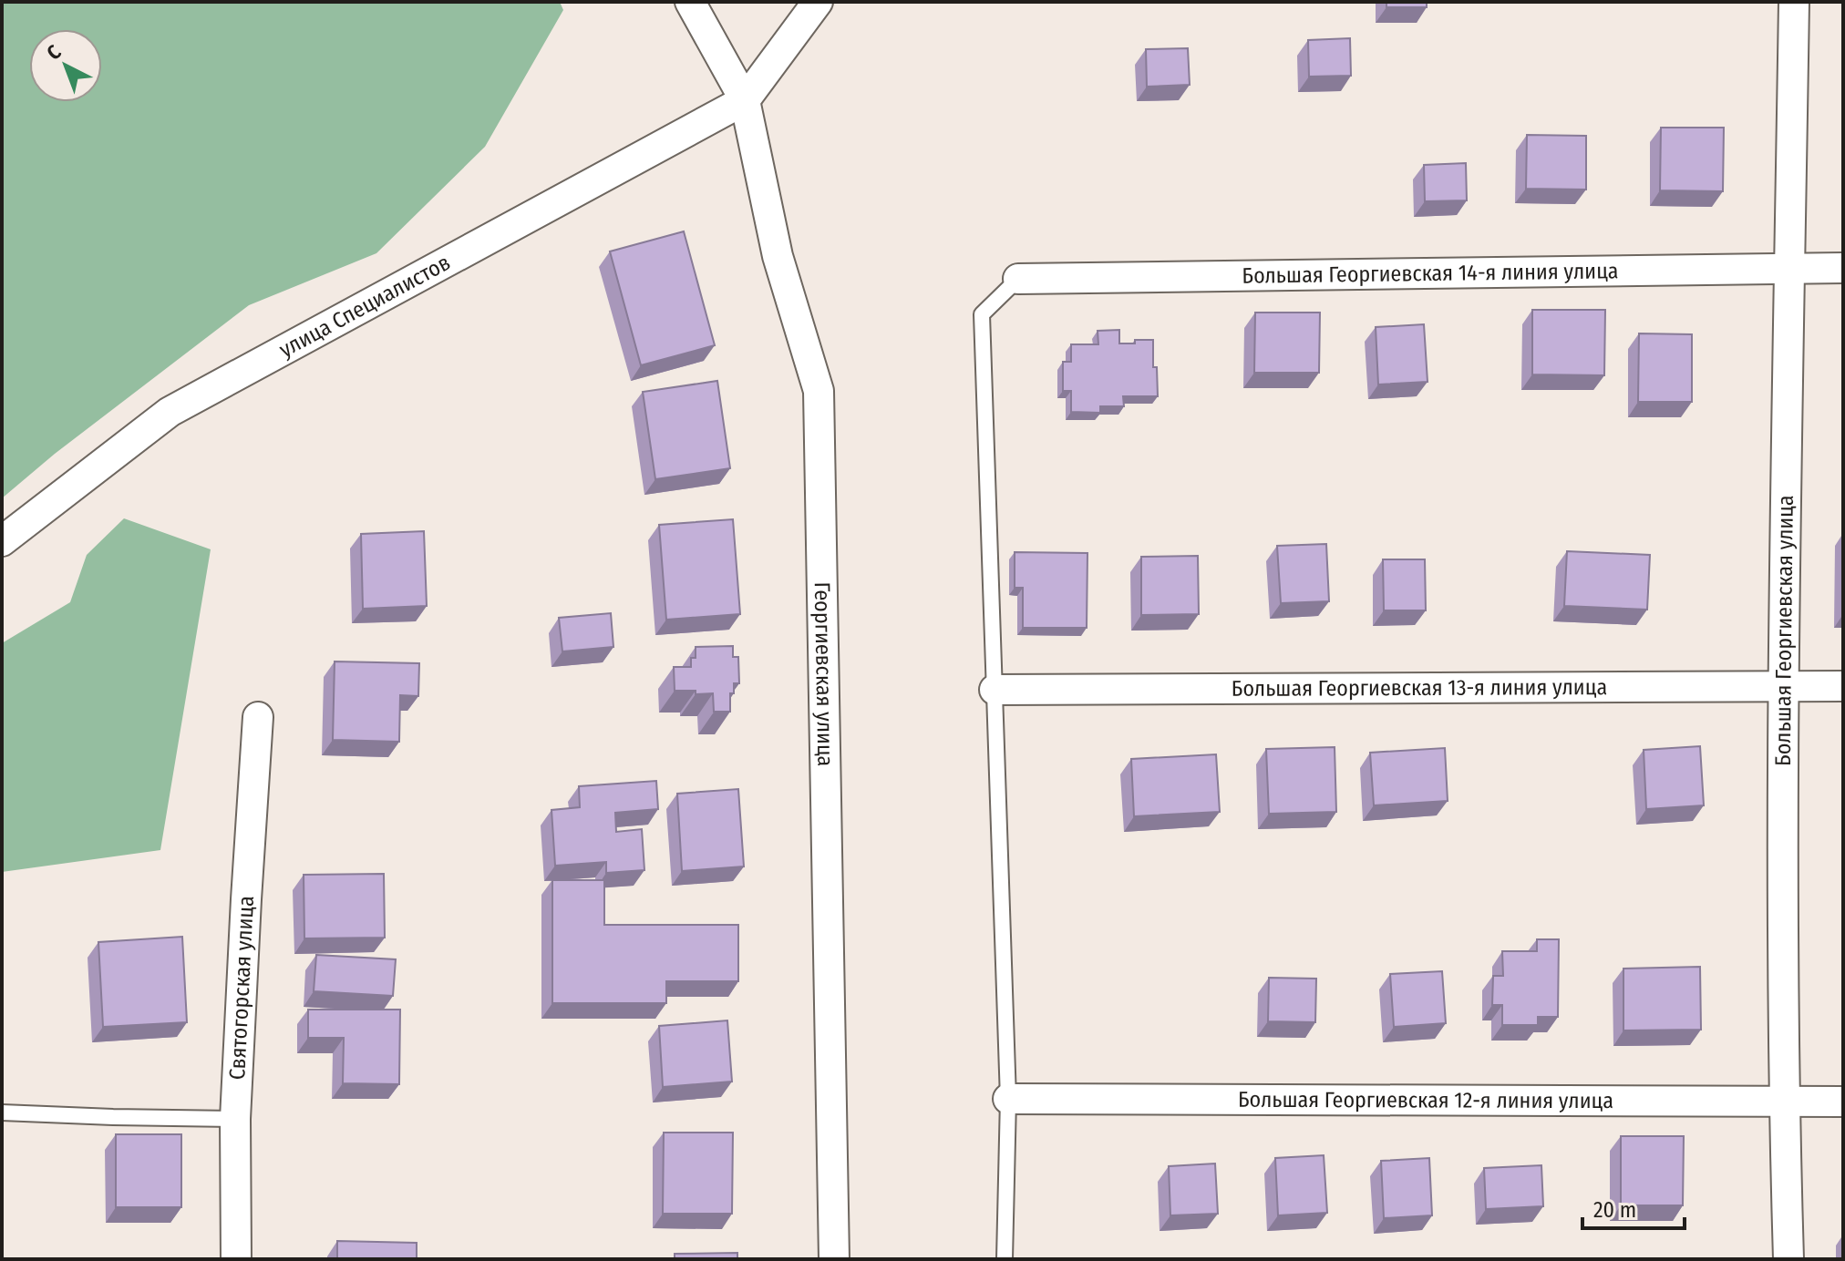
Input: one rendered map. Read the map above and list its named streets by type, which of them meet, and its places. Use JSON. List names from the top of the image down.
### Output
{
  "streets": {
    "street": [
      "Большая Георгиевская 14-я линия улица",
      "улица Специалистов",
      "Большая Георгиевская улица",
      "Георгиевская улица",
      "Большая Георгиевская 13-я линия улица",
      "Святогорская улица",
      "Большая Георгиевская 12-я линия улица"
    ]
  },
  "crossings": [
    ["Большая Георгиевская 14-я линия улица", "Большая Георгиевская улица"],
    ["улица Специалистов", "Георгиевская улица"],
    ["Большая Георгиевская улица", "Большая Георгиевская 13-я линия улица"],
    ["Большая Георгиевская улица", "Большая Георгиевская 12-я линия улица"]
  ],
  "scale_bar": "20 m",
  "north": "top left"
}
